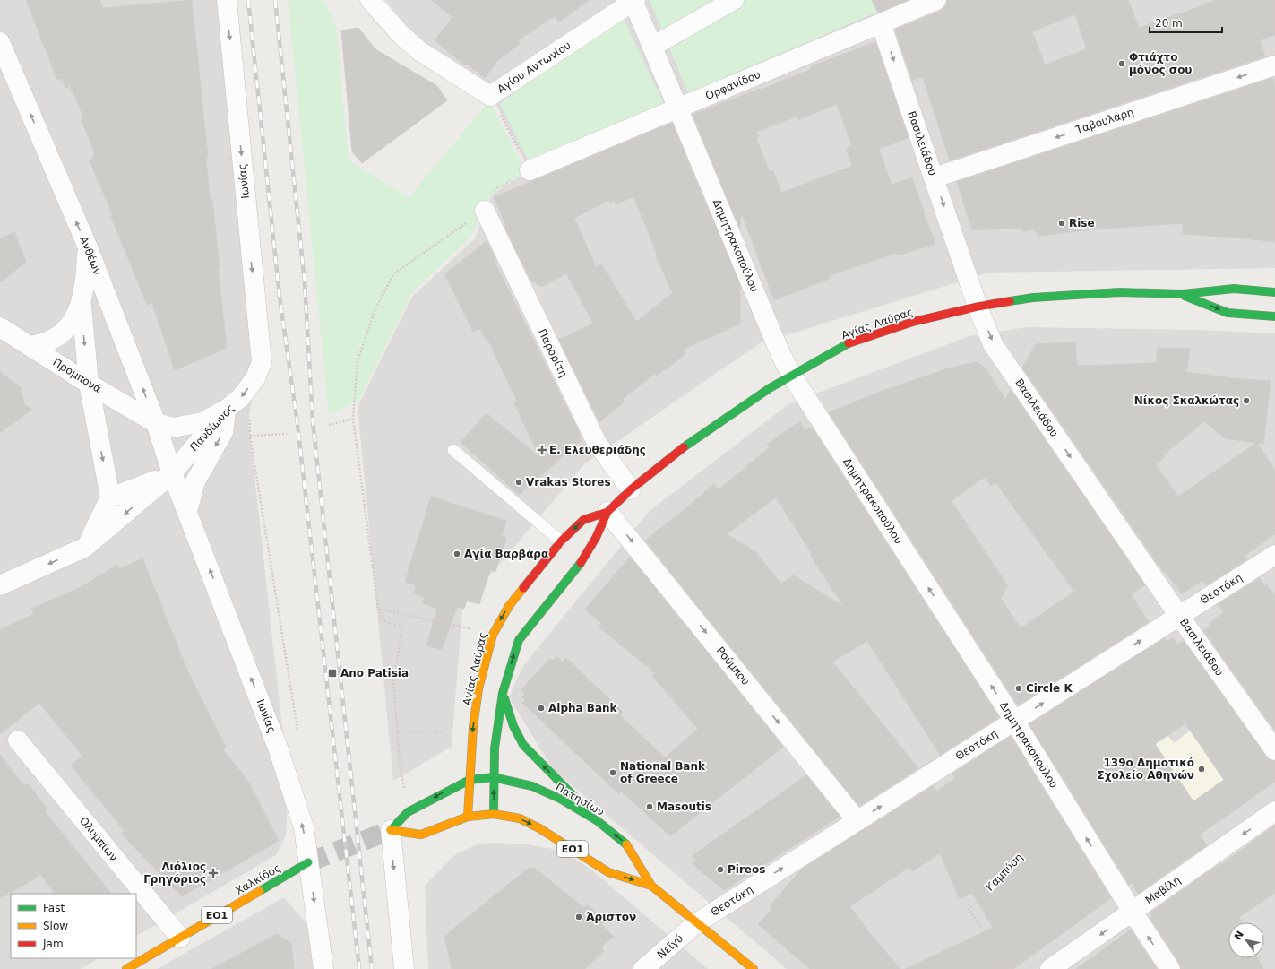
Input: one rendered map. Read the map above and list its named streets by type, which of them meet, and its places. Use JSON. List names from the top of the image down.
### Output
{
  "streets": {
    "street": [
      "Αγίου Αντωνίου",
      "Ορφανίδου",
      "Ταβουλάρη",
      "Βασιλειάδου",
      "Ιωνίας",
      "Δημητρακοπούλου",
      "Ανθέων",
      "Αγίας Λαύρας",
      "Παρορίτη",
      "Προμπονά",
      "Πανδίωνος",
      "Θεοτόκη",
      "Ρούμπου",
      "Πατησίων",
      "Ολυμπίων",
      "ΕΟ1",
      "Χαλκίδος",
      "Μαβίλη",
      "Νεϊγύ"
    ],
    "path": ["Καμπύση"]
  },
  "crossings": [
    ["Αγίου Αντωνίου", "Δημητρακοπούλου"],
    ["Ορφανίδου", "Βασιλειάδου"],
    ["Ορφανίδου", "Δημητρακοπούλου"],
    ["Ταβουλάρη", "Βασιλειάδου"],
    ["Βασιλειάδου", "Αγίας Λαύρας"],
    ["Βασιλειάδου", "Θεοτόκη"],
    ["Ιωνίας", "Ανθέων"],
    ["Ιωνίας", "Πανδίωνος"],
    ["Ιωνίας", "Χαλκίδος"],
    ["Δημητρακοπούλου", "Αγίας Λαύρας"],
    ["Δημητρακοπούλου", "Θεοτόκη"],
    ["Δημητρακοπούλου", "Μαβίλη"],
    ["Ανθέων", "Προμπονά"],
    ["Ανθέων", "Πανδίωνος"],
    ["Αγίας Λαύρας", "Παρορίτη"],
    ["Αγίας Λαύρας", "Ρούμπου"],
    ["Αγίας Λαύρας", "Πατησίων"],
    ["Αγίας Λαύρας", "ΕΟ1"],
    ["Προμπονά", "Πανδίωνος"],
    ["Θεοτόκη", "Ρούμπου"],
    ["Θεοτόκη", "Πατησίων"],
    ["Θεοτόκη", "Καμπύση"],
    ["Θεοτόκη", "Νεϊγύ"],
    ["Πατησίων", "ΕΟ1"],
    ["Πατησίων", "Νεϊγύ"],
    ["Ολυμπίων", "Χαλκίδος"]
  ],
  "one_way": [
    "Ταβουλάρη",
    "Βασιλειάδου",
    "Δημητρακοπούλου",
    "Θεοτόκη",
    "Ρούμπου",
    "Μαβίλη"
  ],
  "places": {
    "other": [
      "Φτιάχτο μόνος σου",
      "Rise",
      "Νίκος Σκαλκώτας",
      "Vrakas Stores",
      "Αγία Βαρβάρα",
      "Circle K",
      "Alpha Bank",
      "139ο Δημοτικό Σχολείο Αθηνών",
      "National Bank of Greece",
      "Masoutis",
      "Pireos",
      "Άριστον"
    ],
    "health": ["Ε. Ελευθεριάδης", "Λιόλιος Γρηγόριος"],
    "transit": ["Ano Patisia"]
  },
  "legend": ["Fast", "Slow", "Jam"],
  "scale_bar": "20 m",
  "north": "top left"
}
